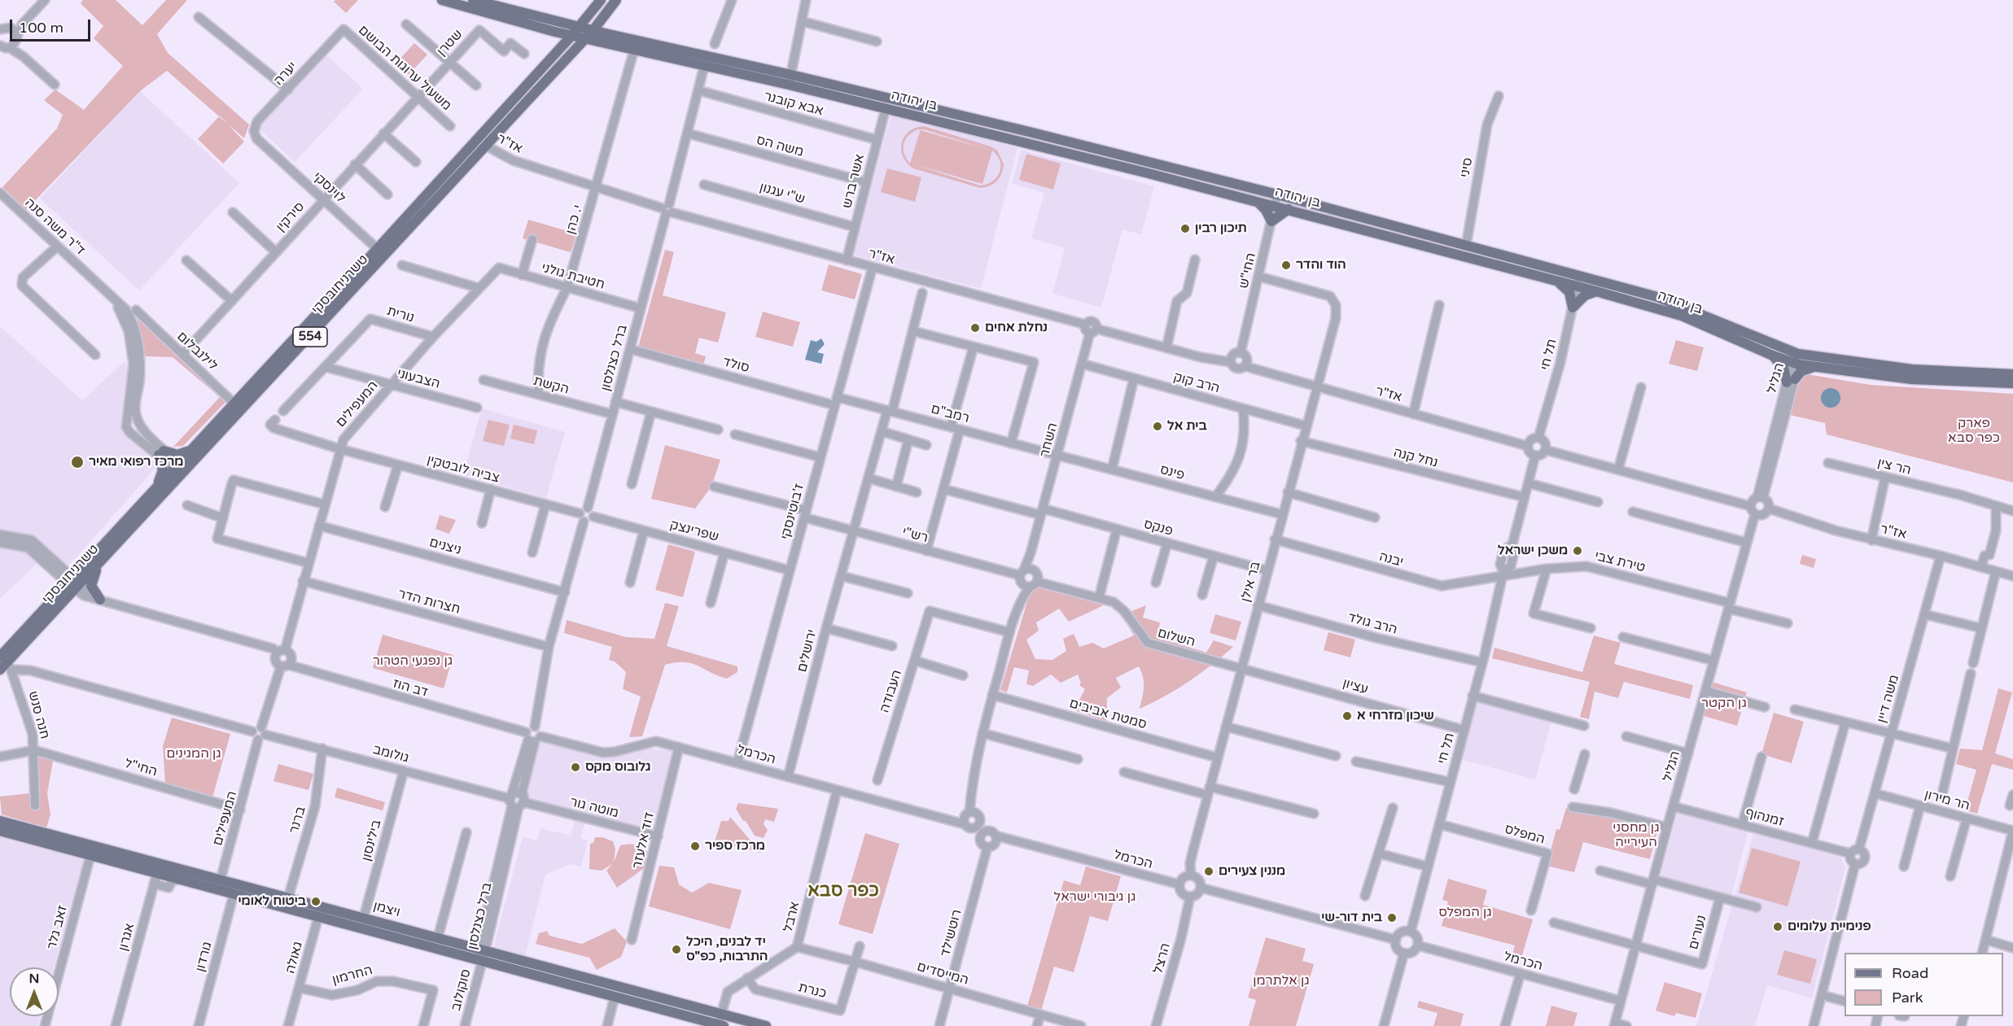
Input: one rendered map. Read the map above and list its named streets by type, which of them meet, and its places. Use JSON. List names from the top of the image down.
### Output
{
  "streets": {
    "main road": [
      "בן יהודה",
      "טשרניחובסקי",
      "554",
      "ויצמן"
    ],
    "street": [
      "שטרן",
      "משעול ערוגות הבושם",
      "יערה",
      "אבא קובנר",
      "אז\"ר",
      "משה הס",
      "סיני",
      "אשר ברש",
      "לוינסקי",
      "ש\"י עגנון",
      "סירקין",
      "י. כהן",
      "ד\"ר משה סנה",
      "החי\"ש",
      "חטיבת גולני",
      "נורית",
      "לילנבלום",
      "תל חי",
      "ברל כצנלסון",
      "סולד",
      "הגליל",
      "הצבעוני",
      "הרב קוק",
      "הקשת",
      "המעפילים",
      "רמב\"ם",
      "השחר",
      "נחל קנה",
      "הר צין",
      "צביה לובטקין",
      "פינס",
      "ז'בוטינסקי",
      "פנקס",
      "שפרינצק",
      "רש\"י",
      "ניצנים",
      "יבנה",
      "טירת צבי",
      "בר אילן",
      "חצרות הדר",
      "הרב גולד",
      "השלום",
      "ירושלים",
      "עציון",
      "דב הוז",
      "העבודה",
      "משה דיין",
      "סמטת אביבים",
      "חנה סנש",
      "גולומב",
      "הכרמל",
      "החי\"ל",
      "הר מירון",
      "מוטה גור",
      "זמנהוף",
      "ברנר",
      "המפלס",
      "בילינסון",
      "דוד אלעזר",
      "ארבל",
      "זאב גלר",
      "נעורים",
      "רוטשילד",
      "אגרון",
      "גורדון",
      "גאולה",
      "הרצל",
      "המייסדים",
      "החרמון",
      "סוקולוב",
      "כנרת"
    ]
  },
  "crossings": [
    ["שטרן", "משעול ערוגות הבושם"],
    ["שטרן", "סירקין"],
    ["משעול ערוגות הבושם", "יערה"],
    ["משעול ערוגות הבושם", "סירקין"],
    ["יערה", "לוינסקי"],
    ["בן יהודה", "סיני"],
    ["בן יהודה", "אשר ברש"],
    ["בן יהודה", "י. כהן"],
    ["בן יהודה", "החי\"ש"],
    ["בן יהודה", "טשרניחובסקי"],
    ["בן יהודה", "תל חי"],
    ["בן יהודה", "ברל כצנלסון"],
    ["בן יהודה", "הגליל"],
    ["אבא קובנר", "אשר ברש"],
    ["אז\"ר", "אשר ברש"],
    ["אז\"ר", "י. כהן"],
    ["אז\"ר", "החי\"ש"],
    ["אז\"ר", "טשרניחובסקי"],
    ["אז\"ר", "תל חי"],
    ["אז\"ר", "ברל כצנלסון"],
    ["אז\"ר", "הגליל"],
    ["אז\"ר", "השחר"],
    ["אז\"ר", "ז'בוטינסקי"],
    ["אז\"ר", "בר אילן"],
    ["אז\"ר", "משה דיין"],
    ["משה הס", "אשר ברש"],
    ["משה הס", "ברל כצנלסון"],
    ["אשר ברש", "ש\"י עגנון"],
    ["לוינסקי", "סירקין"],
    ["לוינסקי", "טשרניחובסקי"],
    ["סירקין", "לילנבלום"],
    ["י. כהן", "חטיבת גולני"],
    ["י. כהן", "הקשת"],
    ["ד\"ר משה סנה", "טשרניחובסקי"],
    ["החי\"ש", "בר אילן"],
    ["חטיבת גולני", "ברל כצנלסון"],
    ["חטיבת גולני", "המעפילים"],
    ["טשרניחובסקי", "לילנבלום"],
    ["טשרניחובסקי", "חנה סנש"],
    ["נורית", "הצבעוני"],
    ["נורית", "המעפילים"],
    ["תל חי", "נחל קנה"],
    ["תל חי", "יבנה"],
    ["תל חי", "טירת צבי"],
    ["תל חי", "הרב גולד"],
    ["תל חי", "עציון"],
    ["תל חי", "הכרמל"],
    ["תל חי", "המפלס"],
    ["ברל כצנלסון", "סולד"],
    ["ברל כצנלסון", "הקשת"],
    ["ברל כצנלסון", "צביה לובטקין"],
    ["ברל כצנלסון", "שפרינצק"],
    ["ברל כצנלסון", "דב הוז"],
    ["ברל כצנלסון", "גולומב"],
    ["ברל כצנלסון", "הכרמל"],
    ["ברל כצנלסון", "מוטה גור"],
    ["ברל כצנלסון", "ויצמן"],
    ["ברל כצנלסון", "סוקולוב"],
    ["סולד", "רמב\"ם"],
    ["סולד", "ז'בוטינסקי"],
    ["הגליל", "טירת צבי"],
    ["הגליל", "הכרמל"],
    ["הגליל", "זמנהוף"],
    ["הגליל", "נעורים"],
    ["הצבעוני", "המעפילים"],
    ["הרב קוק", "השחר"],
    ["הרב קוק", "בר אילן"],
    ["המעפילים", "צביה לובטקין"],
    ["המעפילים", "ניצנים"],
    ["המעפילים", "חצרות הדר"],
    ["המעפילים", "דב הוז"],
    ["המעפילים", "גולומב"],
    ["המעפילים", "החי\"ל"],
    ["המעפילים", "ויצמן"],
    ["רמב\"ם", "השחר"],
    ["רמב\"ם", "פינס"],
    ["רמב\"ם", "ז'בוטינסקי"],
    ["רמב\"ם", "ירושלים"],
    ["השחר", "פינס"],
    ["השחר", "פנקס"],
    ["השחר", "רש\"י"],
    ["השחר", "השלום"],
    ["השחר", "העבודה"],
    ["השחר", "סמטת אביבים"],
    ["השחר", "הכרמל"],
    ["נחל קנה", "בר אילן"],
    ["צביה לובטקין", "שפרינצק"],
    ["פינס", "בר אילן"],
    ["ז'בוטינסקי", "שפרינצק"],
    ["ז'בוטינסקי", "רש\"י"],
    ["ז'בוטינסקי", "הכרמל"],
    ["פנקס", "בר אילן"],
    ["רש\"י", "השלום"],
    ["רש\"י", "ירושלים"],
    ["יבנה", "טירת צבי"],
    ["יבנה", "בר אילן"],
    ["בר אילן", "הרב גולד"],
    ["בר אילן", "השלום"],
    ["בר אילן", "עציון"],
    ["בר אילן", "סמטת אביבים"],
    ["בר אילן", "הכרמל"],
    ["בר אילן", "הרצל"],
    ["השלום", "עציון"],
    ["ירושלים", "הכרמל"],
    ["דב הוז", "הכרמל"],
    ["משה דיין", "הר מירון"],
    ["משה דיין", "זמנהוף"],
    ["חנה סנש", "החי\"ל"],
    ["גולומב", "מוטה גור"],
    ["גולומב", "ברנר"],
    ["גולומב", "בילינסון"],
    ["הכרמל", "דוד אלעזר"],
    ["הכרמל", "ארבל"],
    ["הכרמל", "רוטשילד"],
    ["הכרמל", "הרצל"],
    ["מוטה גור", "דוד אלעזר"],
    ["ברנר", "ויצמן"],
    ["בילינסון", "ויצמן"],
    ["ויצמן", "ארבל"],
    ["ויצמן", "זאב גלר"],
    ["ויצמן", "אגרון"],
    ["ויצמן", "גורדון"],
    ["ויצמן", "גאולה"],
    ["ויצמן", "סוקולוב"],
    ["ארבל", "המייסדים"],
    ["ארבל", "כנרת"],
    ["רוטשילד", "המייסדים"],
    ["גאולה", "החרמון"],
    ["המייסדים", "כנרת"]
  ],
  "districts": ["כפר סבא"],
  "parks": [
    "פארק כפר סבא",
    "גן נפגעי הטרור",
    "גן הקטר",
    "גן המגינים",
    "גן מחסני העירייה",
    "גן גיבורי ישראל",
    "גן המפלס",
    "גן אלתרמן"
  ],
  "places": [
    "תיכון רבין",
    "הוד והדר",
    "נחלת אחים",
    "בית אל",
    "מרכז רפואי מאיר",
    "משכן ישראל",
    "שיכון מזרחי א",
    "גלובוס מקס",
    "מרכז ספיר",
    "מננין צעירים",
    "ביטוח לאומי",
    "בית דור-שי",
    "פנימיית עלומים",
    "יד לבנים, היכל התרבות, כפ\"ס"
  ],
  "legend": ["Road", "Park"],
  "scale_bar": "100 m",
  "north": "top"
}
